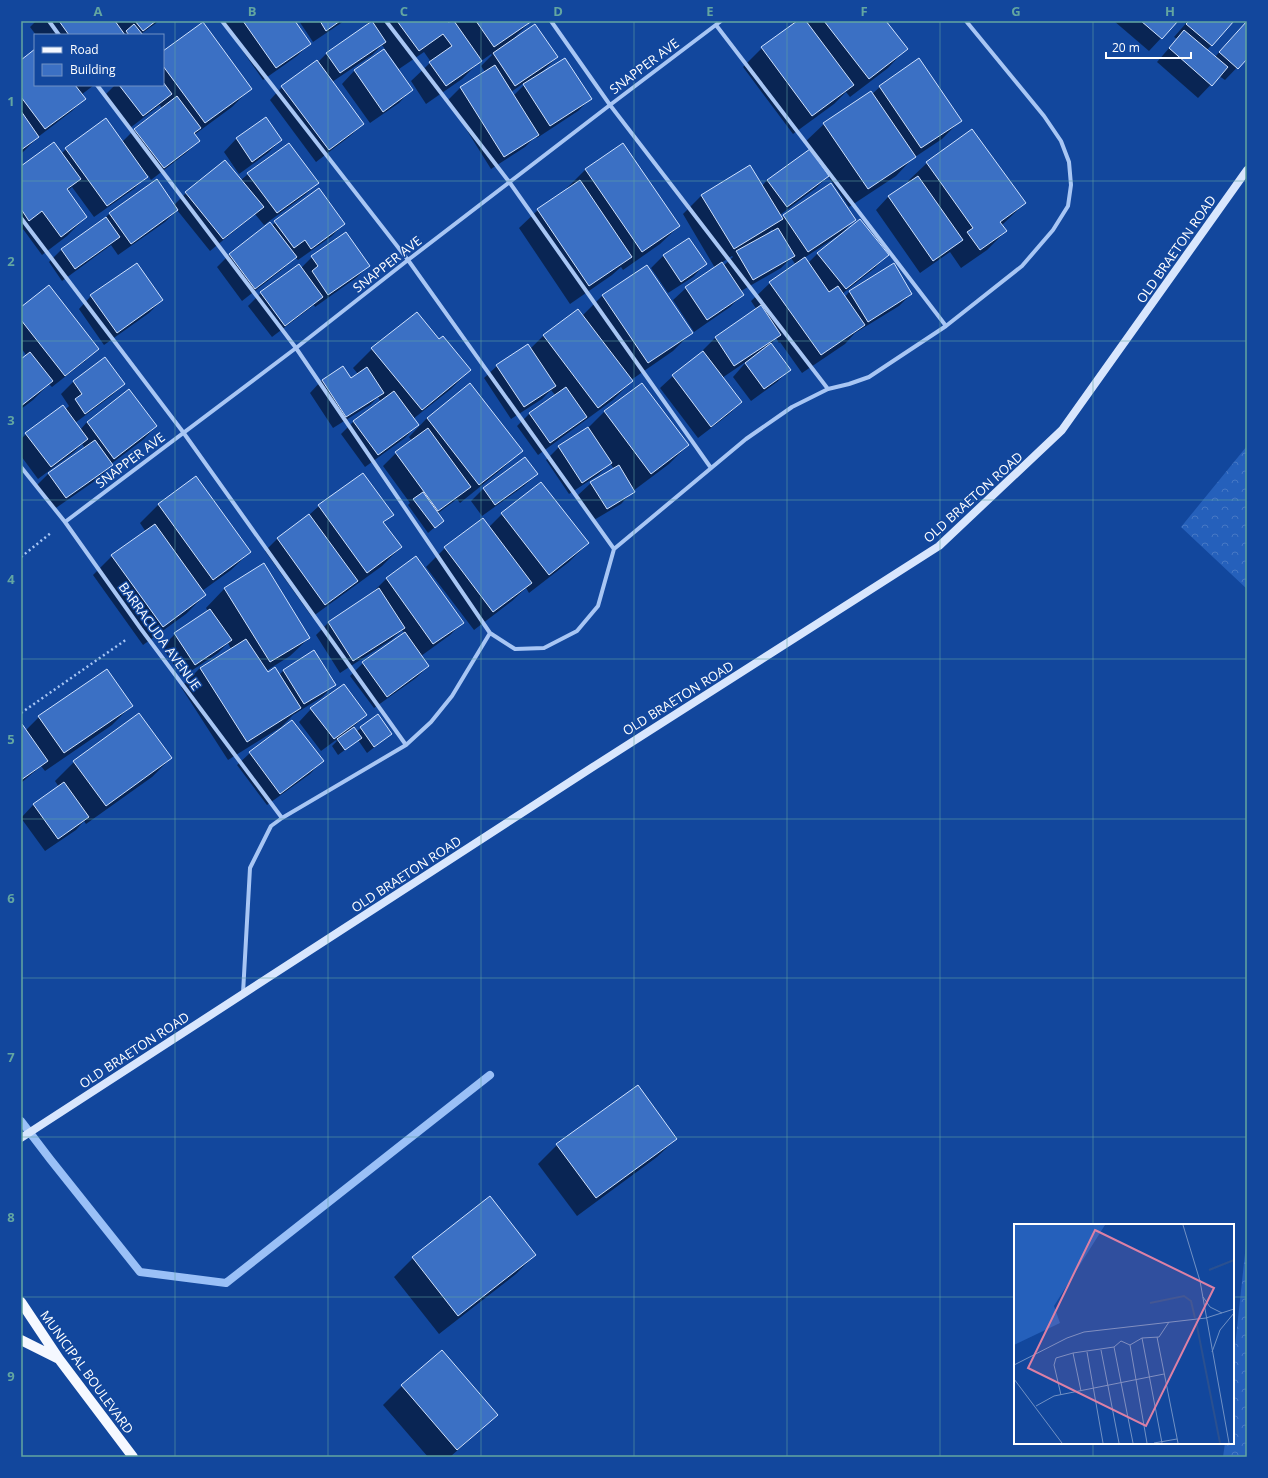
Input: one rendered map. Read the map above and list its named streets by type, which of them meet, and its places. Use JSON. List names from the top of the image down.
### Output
{
  "streets": {
    "main road": ["MUNICIPAL BOULEVARD"],
    "street": ["SNAPPER AVE", "OLD BRAETON ROAD", "BARRACUDA AVENUE"]
  },
  "crossings": [
    ["SNAPPER AVE", "BARRACUDA AVENUE"]
  ],
  "legend": ["Road", "Building"],
  "scale_bar": "20 m",
  "grid": {
    "columns": [
      "A",
      "B",
      "C",
      "D",
      "E",
      "F",
      "G",
      "H"
    ],
    "rows": [
      "1",
      "2",
      "3",
      "4",
      "5",
      "6",
      "7",
      "8",
      "9"
    ]
  }
}
